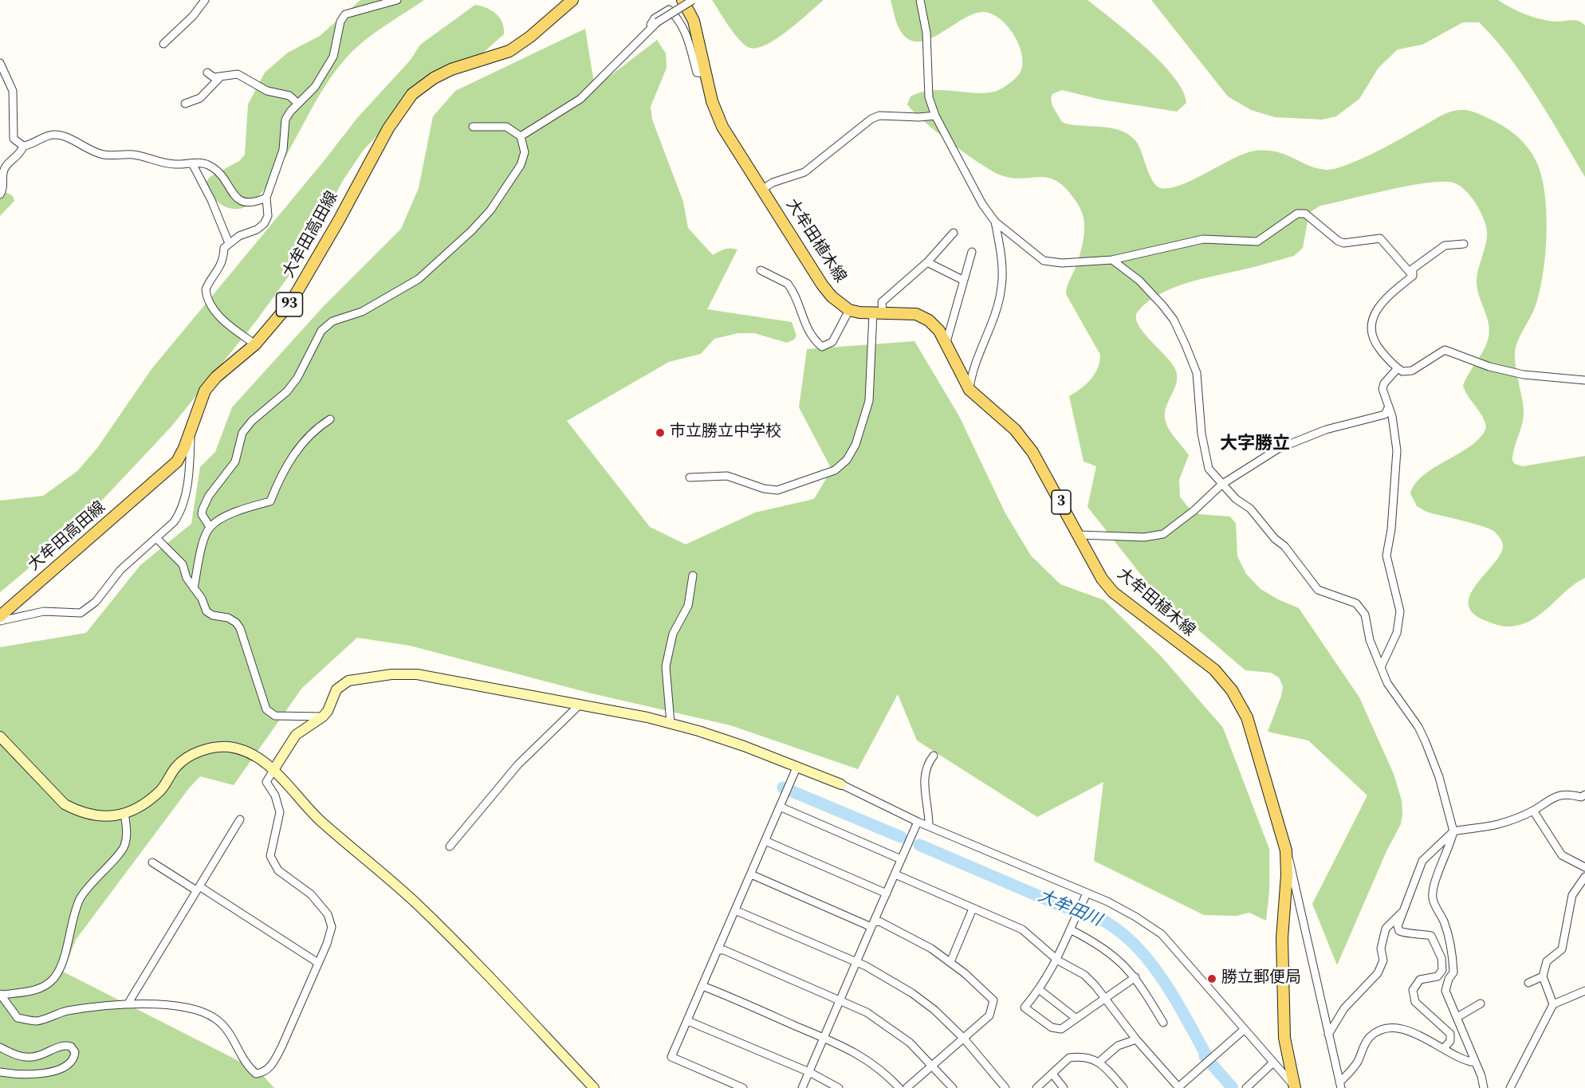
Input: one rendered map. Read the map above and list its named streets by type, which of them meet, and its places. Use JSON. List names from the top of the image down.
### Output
{
  "streets": {
    "main road": [
      "大牟田高田線",
      "大牟田植木線",
      "93",
      "3"
    ]
  },
  "districts": ["大字勝立"],
  "water": ["大牟田川"],
  "places": ["市立勝立中学校", "勝立郵便局"]
}
